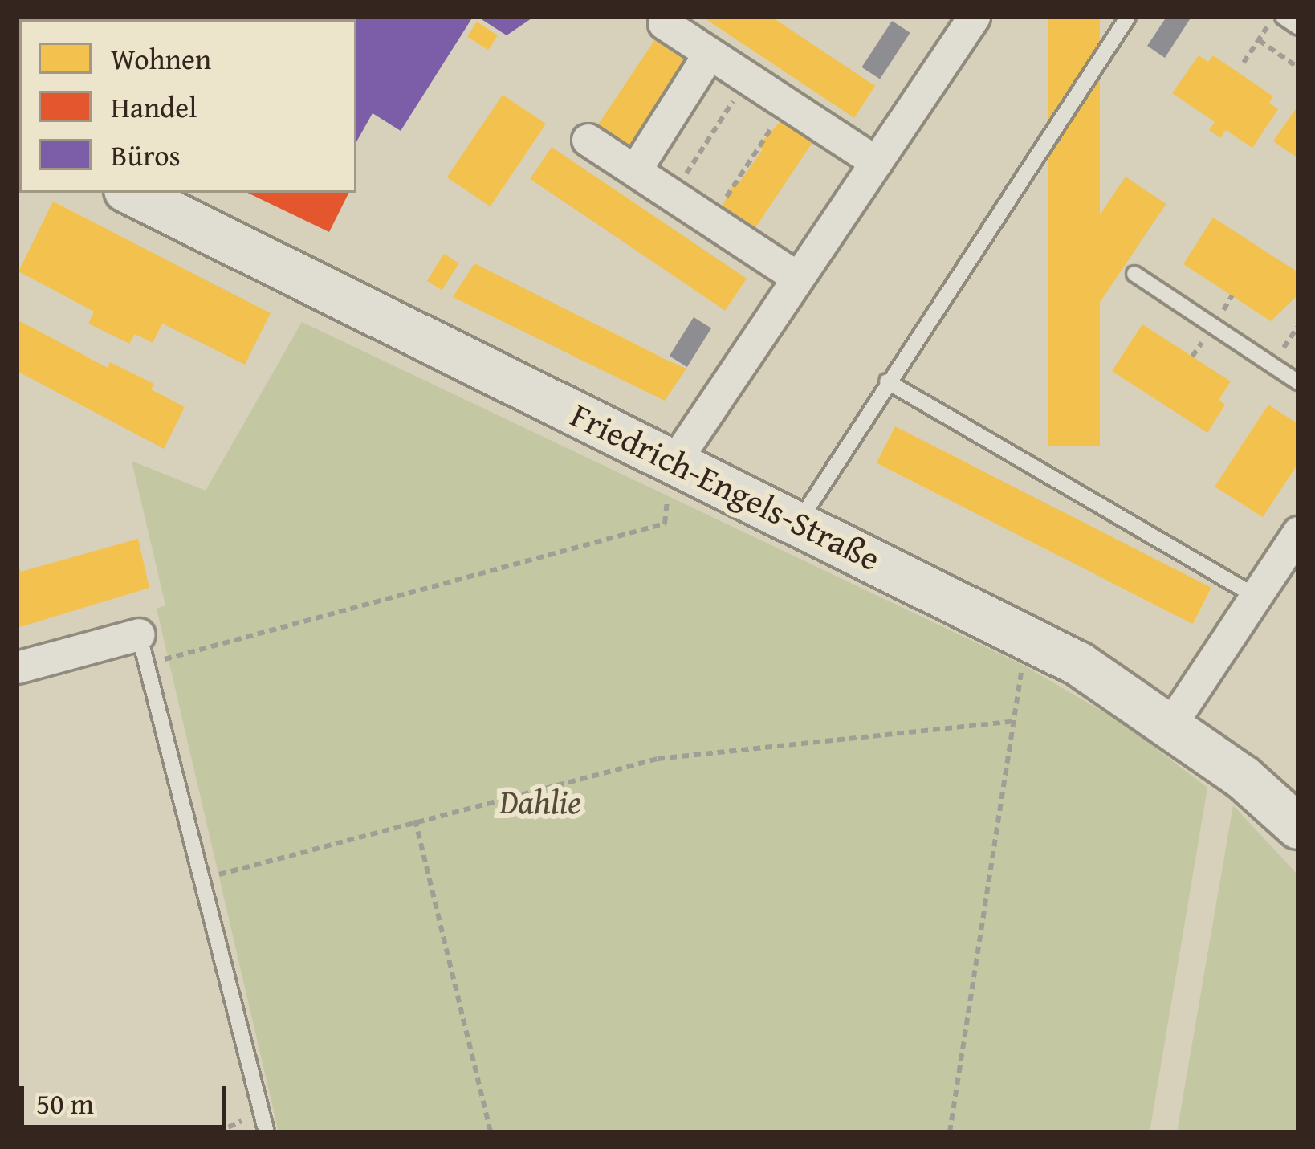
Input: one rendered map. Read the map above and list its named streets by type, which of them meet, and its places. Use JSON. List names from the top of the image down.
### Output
{
  "streets": {
    "street": ["Friedrich-Engels-Straße"]
  },
  "parks": ["Dahlie"],
  "legend": ["Wohnen", "Handel", "Büros"],
  "scale_bar": "50 m"
}
